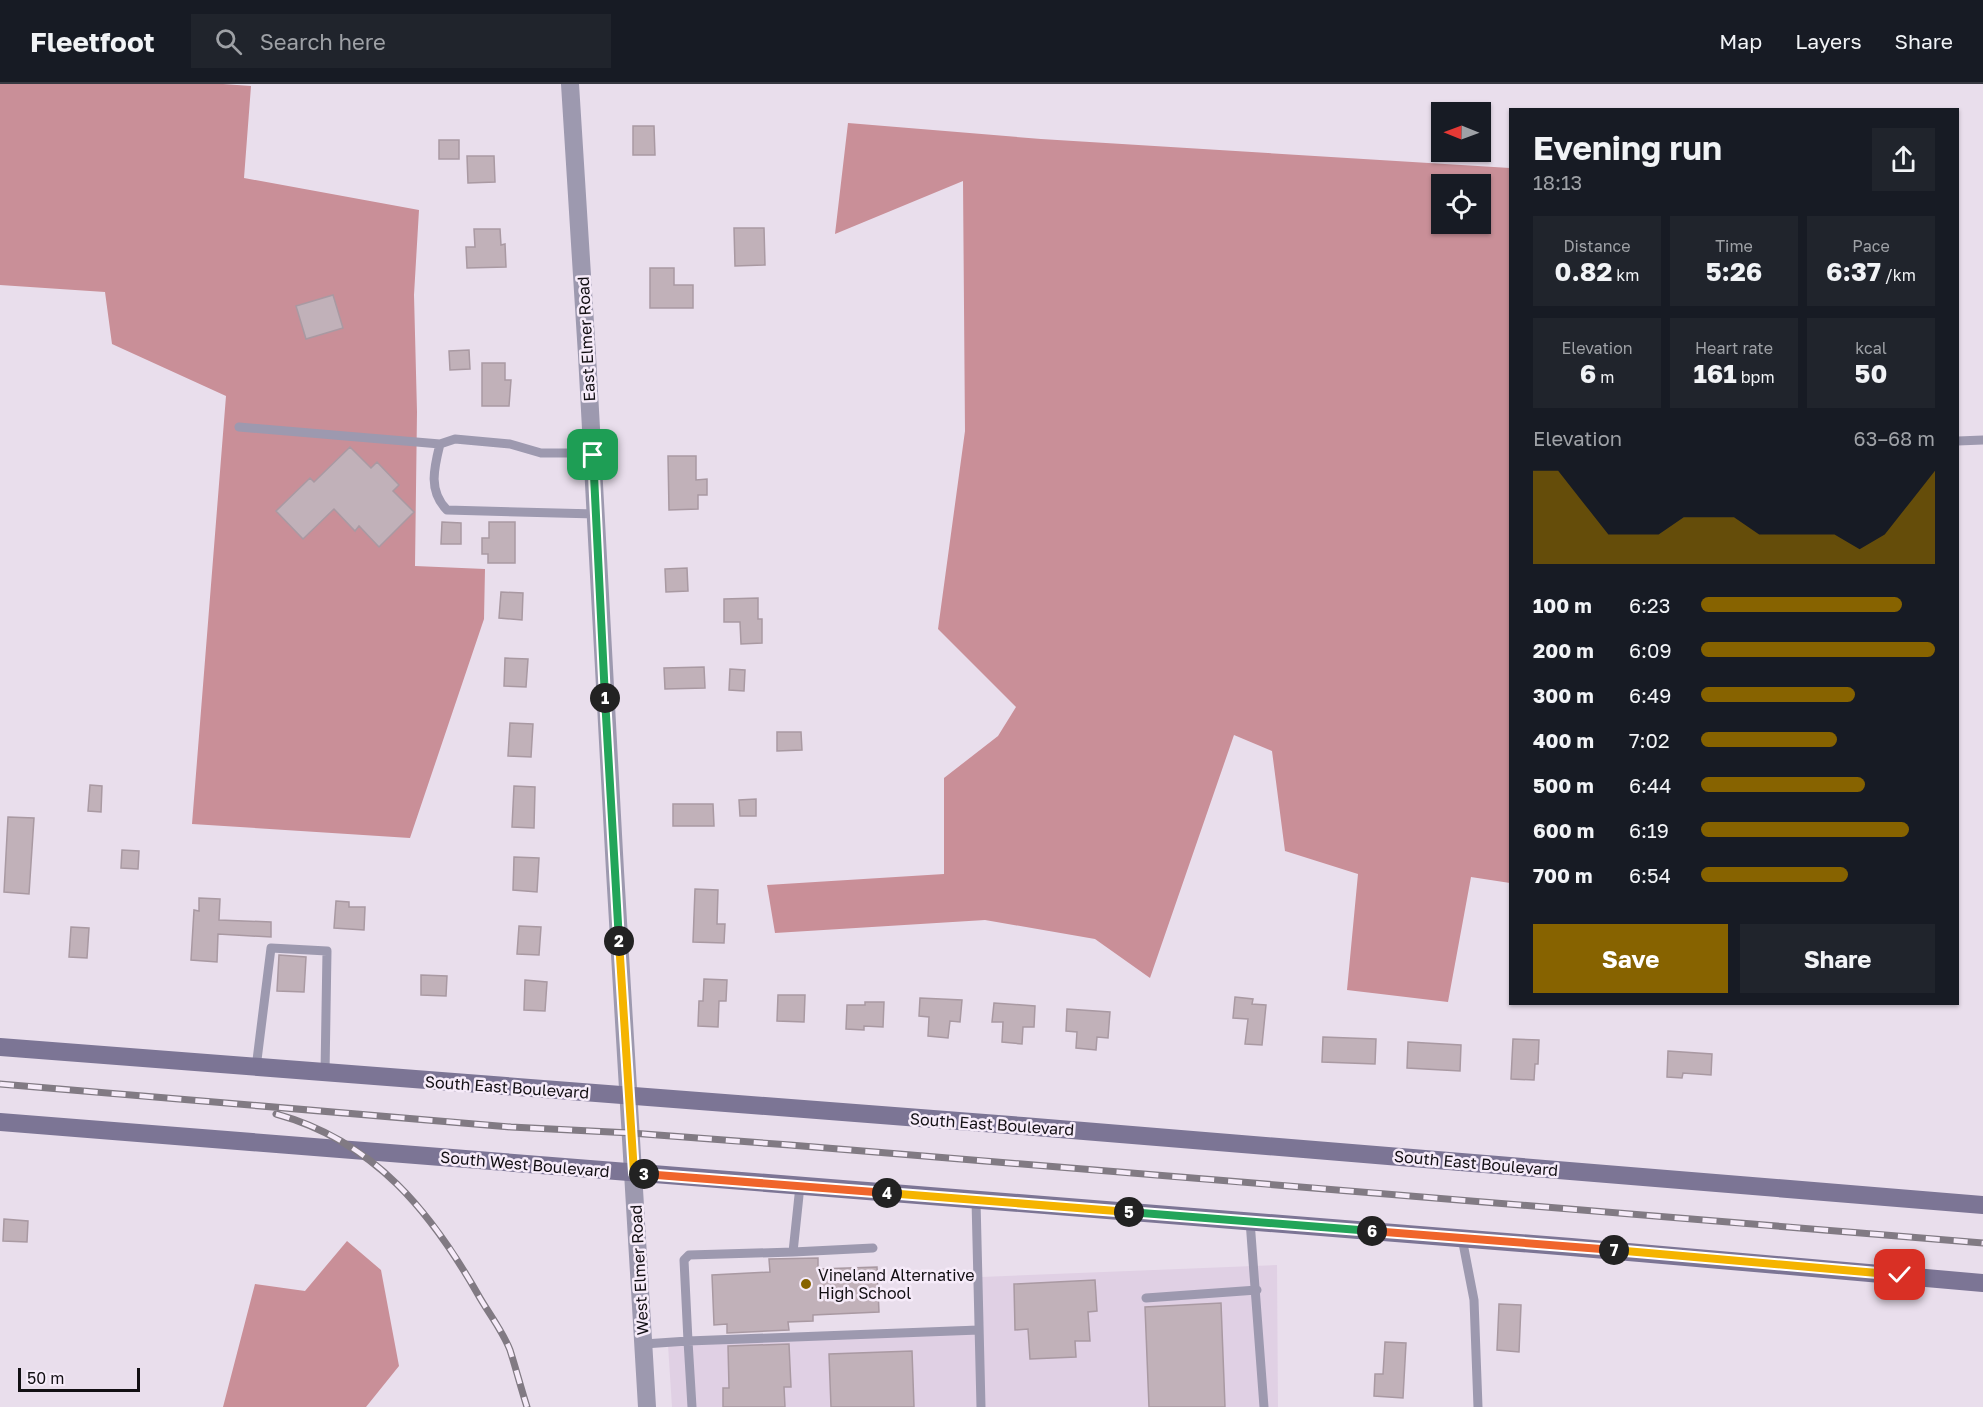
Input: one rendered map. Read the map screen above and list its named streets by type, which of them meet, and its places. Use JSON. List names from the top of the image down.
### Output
{
  "streets": {
    "main road": ["South East Boulevard", "South West Boulevard"],
    "street": ["East Elmer Road", "West Elmer Road"]
  },
  "crossings": [
    ["East Elmer Road", "South East Boulevard"],
    ["East Elmer Road", "West Elmer Road"],
    ["South West Boulevard", "West Elmer Road"]
  ],
  "places": ["Vineland Alternative High School"],
  "scale_bar": "50 m",
  "north": "left",
  "page": {
    "header": "Fleetfoot",
    "search": "Search here",
    "nav": ["Map", "Layers", "Share"],
    "heading": ["Evening run", "18:13"],
    "stats": [
      ["Distance", "0.82 km"],
      ["Time", "5:26"],
      ["Pace", "6:37 /km"],
      ["Elevation", "6 m"],
      ["Heart rate", "161 bpm"],
      ["kcal", "50"]
    ],
    "chart": ["Elevation", "63–68 m"],
    "list": [
      {
        "name": "100 m",
        "note": "6:23"
      },
      {
        "name": "200 m",
        "note": "6:09"
      },
      {
        "name": "300 m",
        "note": "6:49"
      },
      {
        "name": "400 m",
        "note": "7:02"
      },
      {
        "name": "500 m",
        "note": "6:44"
      },
      {
        "name": "600 m",
        "note": "6:19"
      },
      {
        "name": "700 m",
        "note": "6:54"
      }
    ],
    "pins": [
      "1",
      "2",
      "3",
      "4",
      "5",
      "6",
      "7"
    ],
    "buttons": ["Save", "Share"],
    "scale": "50 m"
  }
}
